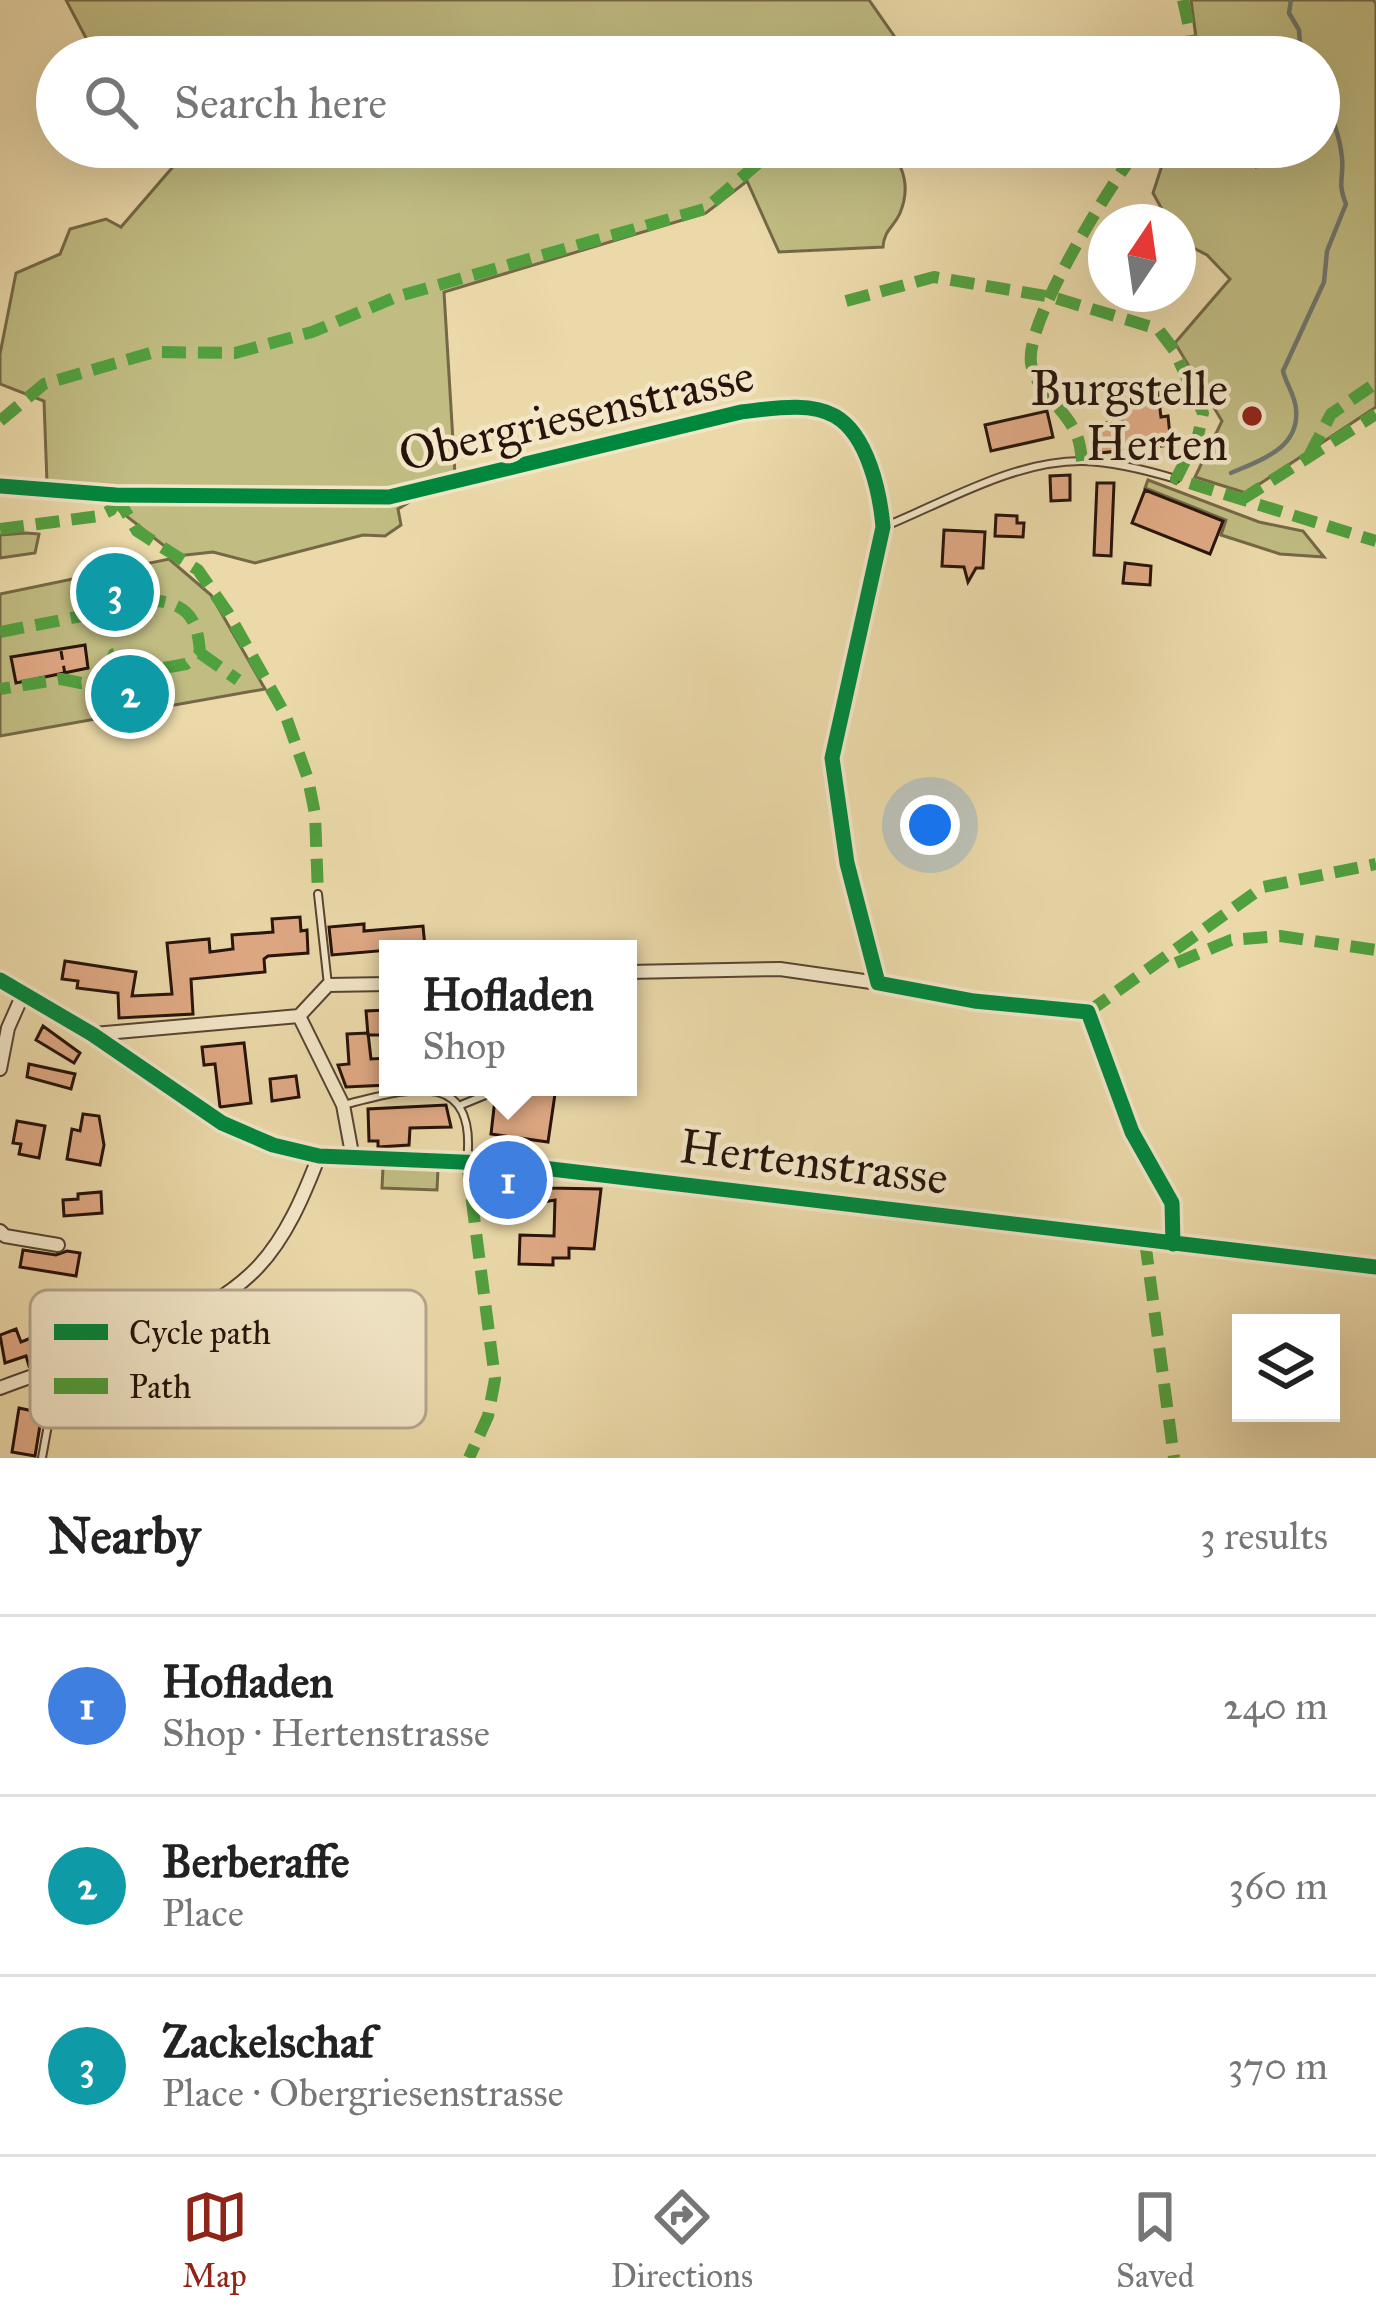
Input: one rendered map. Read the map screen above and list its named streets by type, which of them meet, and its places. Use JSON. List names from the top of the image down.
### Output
{
  "streets": {
    "street": ["Obergriesenstrasse", "Hertenstrasse"]
  },
  "places": ["Burgstelle Herten"],
  "legend": ["Cycle path", "Path"],
  "north": "top",
  "page": {
    "search": "Search here",
    "pins": ["3", "2", "1"],
    "popup": ["Hofladen", "Shop"],
    "heading": ["Nearby", "3 results"],
    "list": [
      {
        "mark": "1",
        "name": "Hofladen",
        "note": "Shop · Hertenstrasse",
        "value": "240 m"
      },
      {
        "mark": "2",
        "name": "Berberaffe",
        "note": "Place",
        "value": "360 m"
      },
      {
        "mark": "3",
        "name": "Zackelschaf",
        "note": "Place · Obergriesenstrasse",
        "value": "370 m"
      }
    ],
    "nav": ["Map", "Directions", "Saved"]
  }
}
